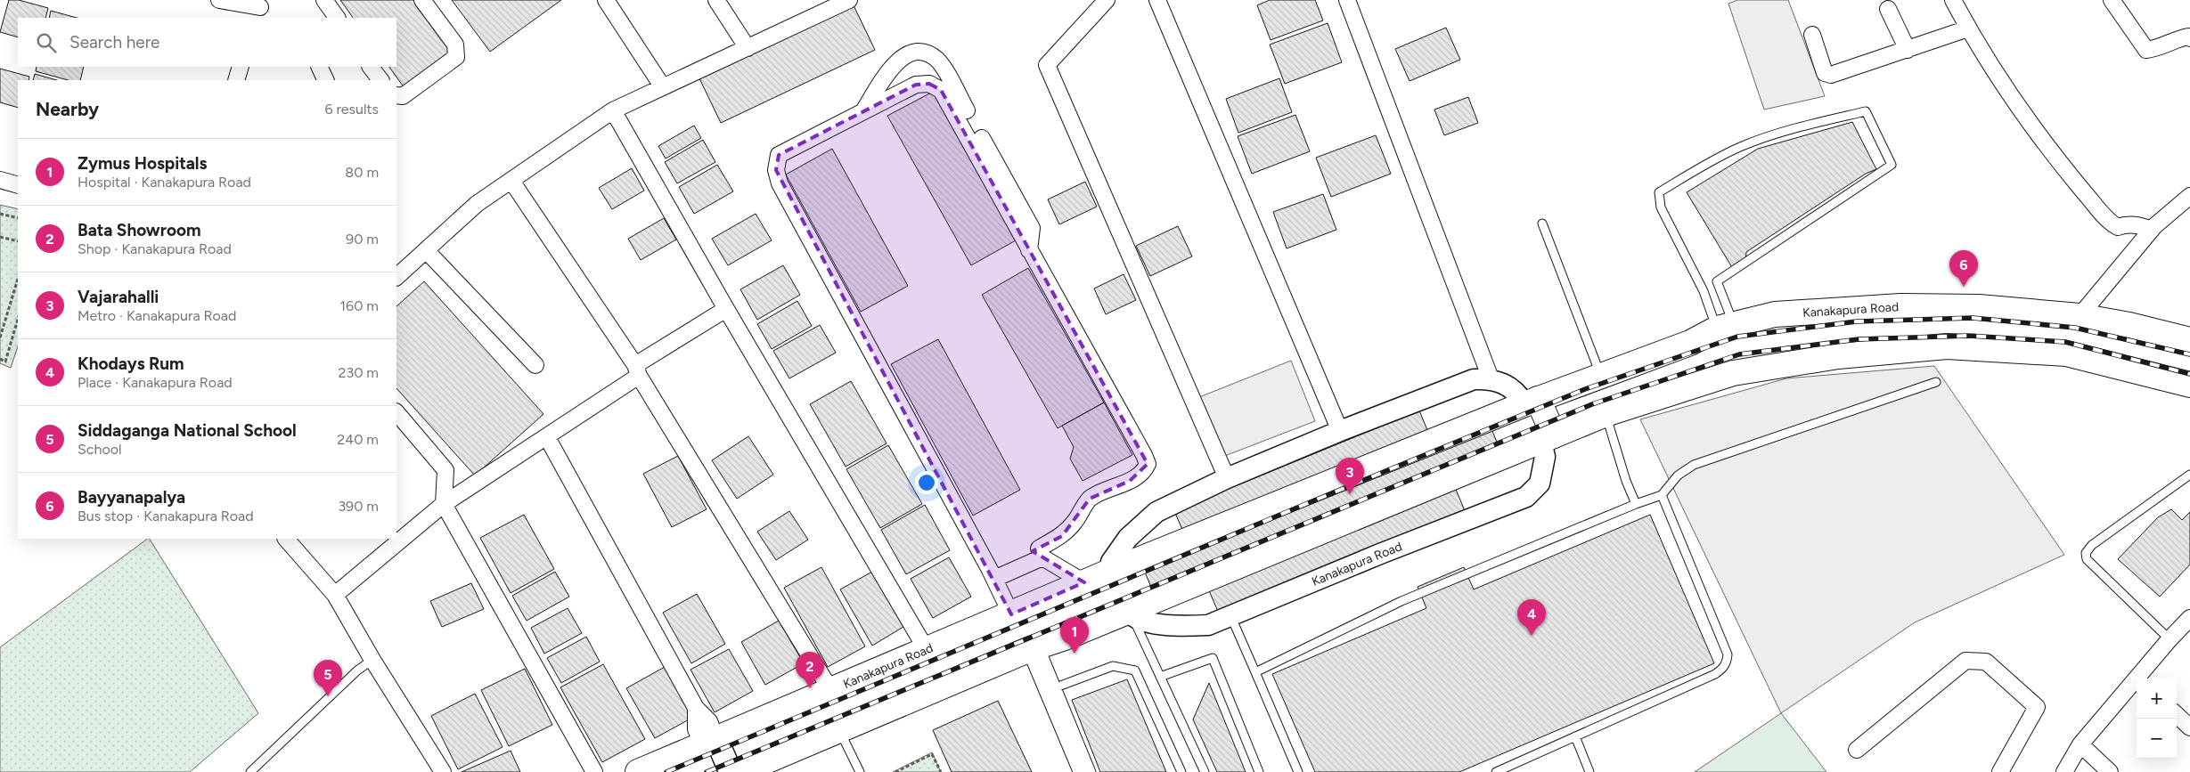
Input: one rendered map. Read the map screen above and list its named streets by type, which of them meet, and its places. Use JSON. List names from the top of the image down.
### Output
{
  "streets": {
    "highway": ["Kanakapura Road"]
  },
  "page": {
    "search": "Search here",
    "heading": ["Nearby", "6 results"],
    "list": [
      {
        "mark": "1",
        "name": "Zymus Hospitals",
        "note": "Hospital · Kanakapura Road",
        "value": "80 m"
      },
      {
        "mark": "2",
        "name": "Bata Showroom",
        "note": "Shop · Kanakapura Road",
        "value": "90 m"
      },
      {
        "mark": "3",
        "name": "Vajarahalli",
        "note": "Metro · Kanakapura Road",
        "value": "160 m"
      },
      {
        "mark": "4",
        "name": "Khodays Rum",
        "note": "Place · Kanakapura Road",
        "value": "230 m"
      },
      {
        "mark": "5",
        "name": "Siddaganga National School",
        "note": "School",
        "value": "240 m"
      },
      {
        "mark": "6",
        "name": "Bayyanapalya",
        "note": "Bus stop · Kanakapura Road",
        "value": "390 m"
      }
    ],
    "pins": [
      "6",
      "3",
      "4",
      "1",
      "2",
      "5"
    ],
    "map_buttons": ["+", "−"]
  }
}
